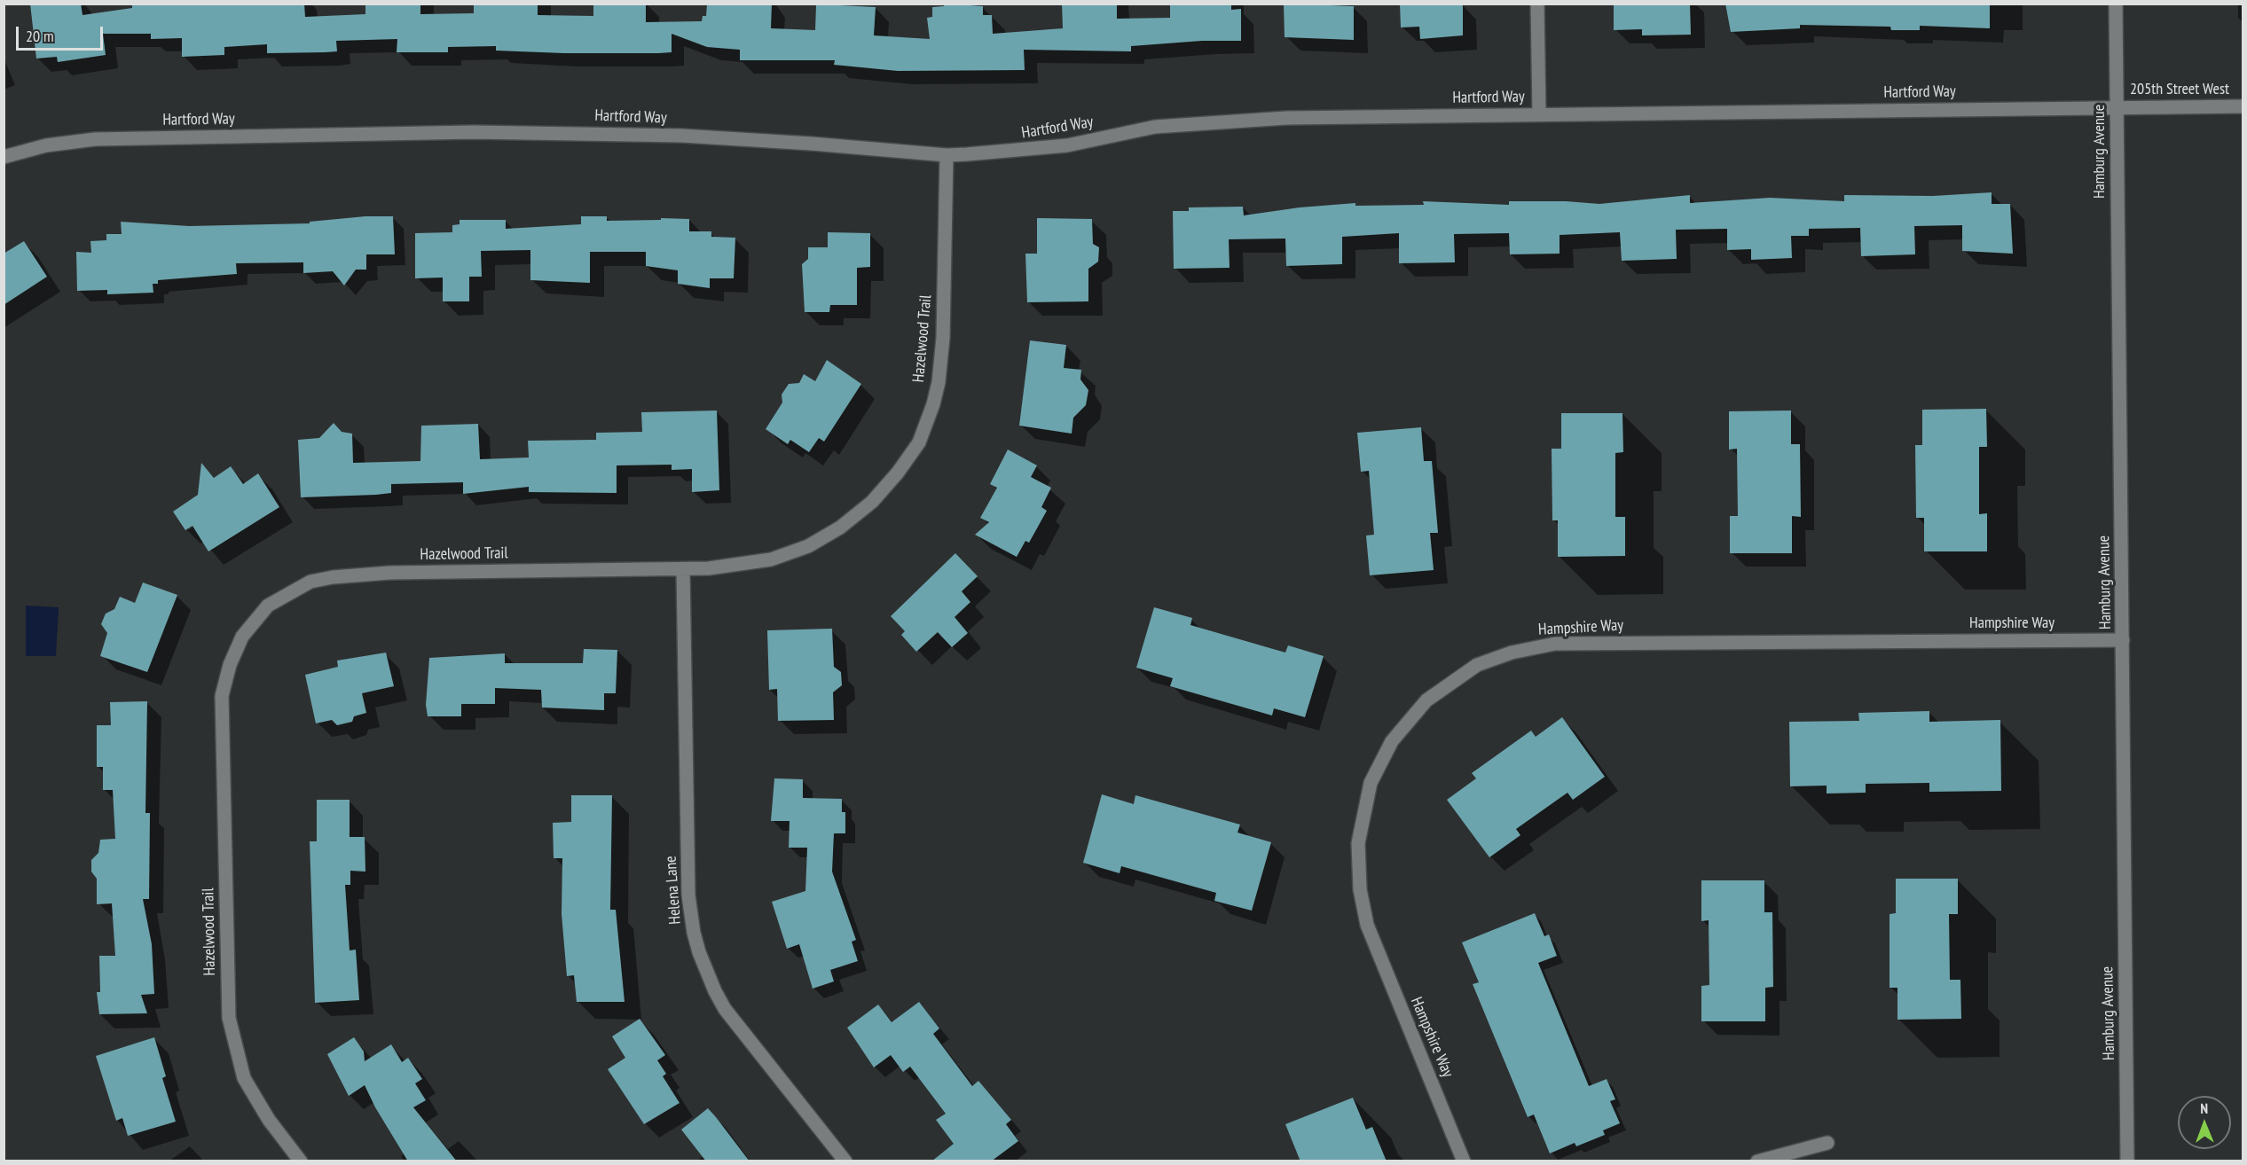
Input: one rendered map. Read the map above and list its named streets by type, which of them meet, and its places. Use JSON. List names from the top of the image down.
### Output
{
  "streets": {
    "street": [
      "205th Street West",
      "Hartford Way",
      "Hamburg Avenue",
      "Hazelwood Trail",
      "Hampshire Way",
      "Helena Lane"
    ]
  },
  "crossings": [
    ["205th Street West", "Hartford Way"],
    ["205th Street West", "Hamburg Avenue"],
    ["Hartford Way", "Hamburg Avenue"],
    ["Hartford Way", "Hazelwood Trail"],
    ["Hamburg Avenue", "Hampshire Way"],
    ["Hazelwood Trail", "Helena Lane"]
  ],
  "scale_bar": "20 m",
  "north": "top"
}
